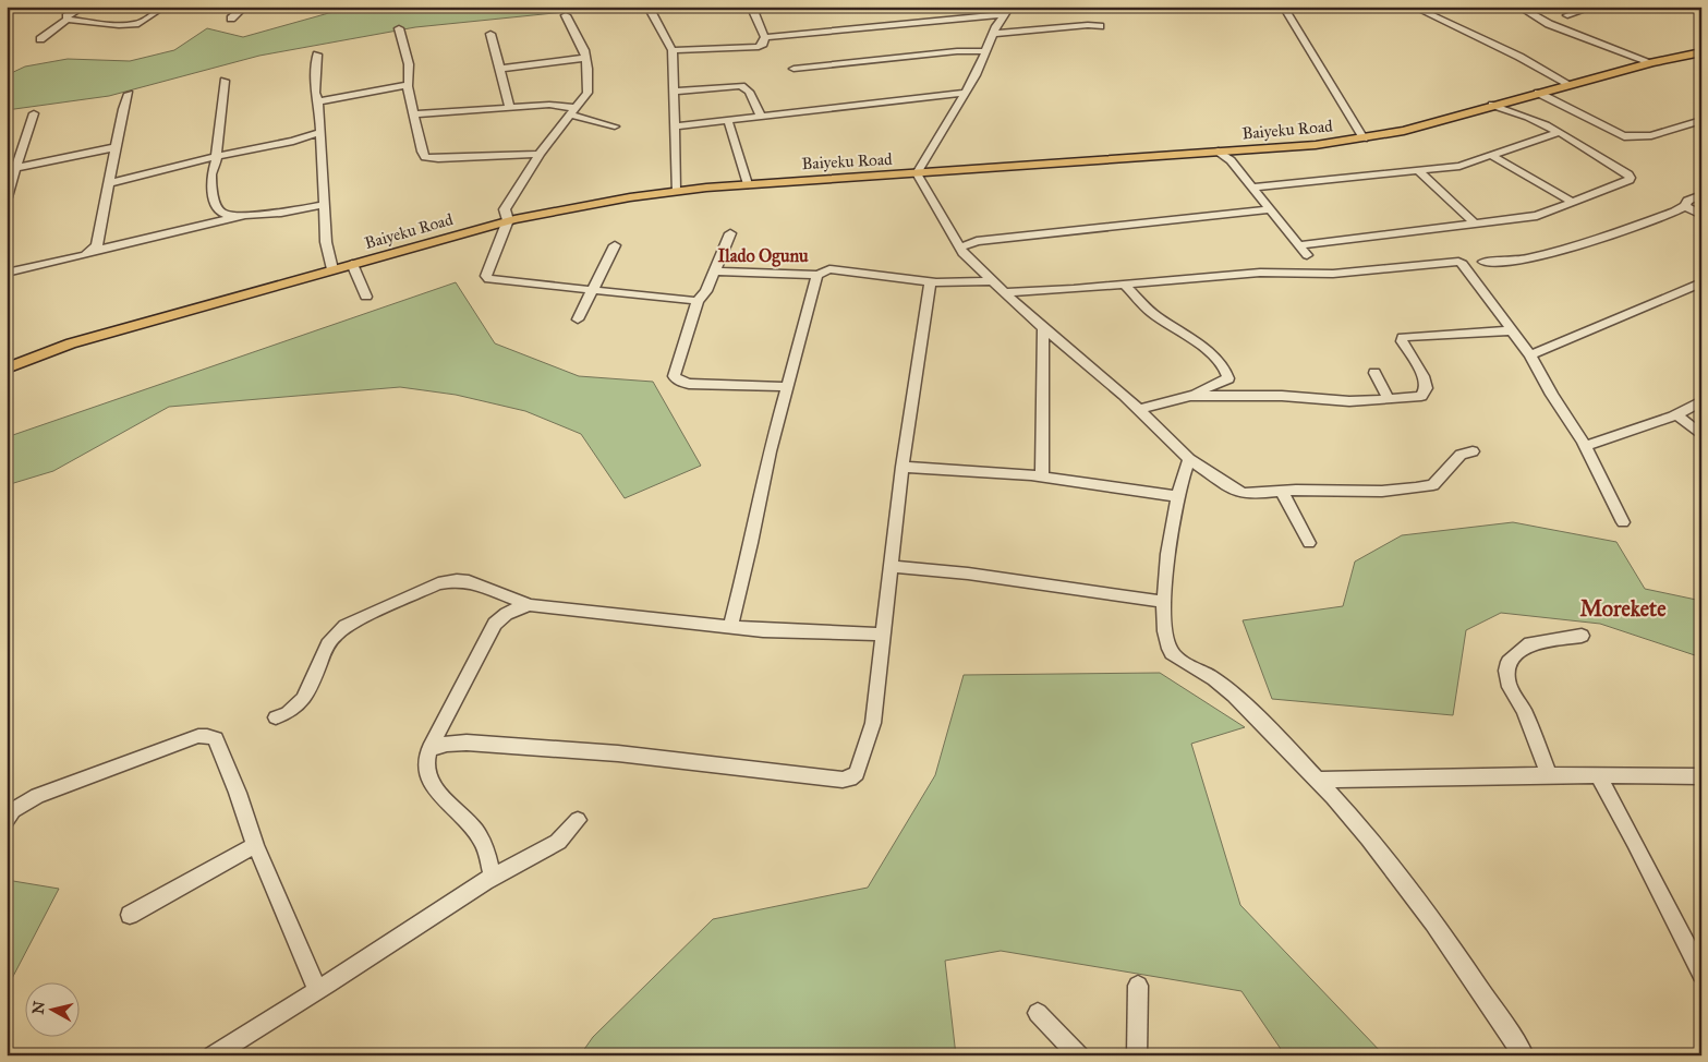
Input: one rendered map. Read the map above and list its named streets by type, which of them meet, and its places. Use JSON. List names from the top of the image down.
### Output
{
  "streets": {
    "main road": ["Baiyeku Road"]
  },
  "districts": ["Ilado Ogunu", "Morekete"],
  "north": "left"
}
